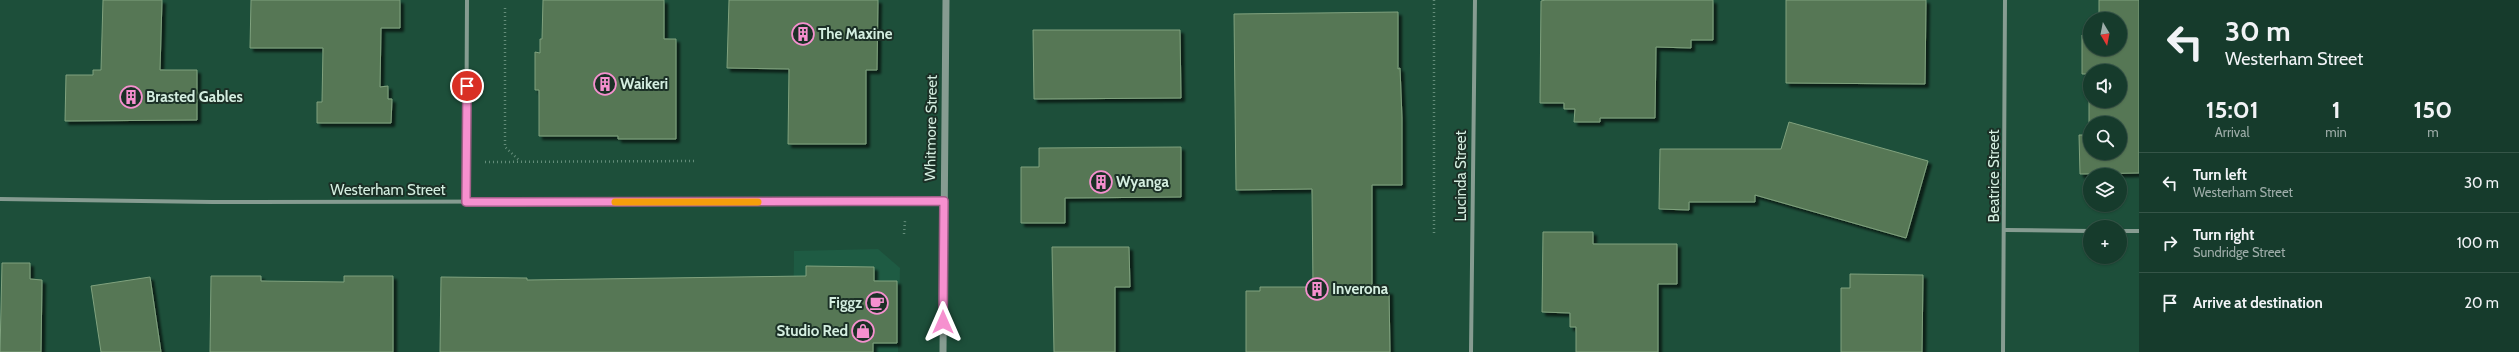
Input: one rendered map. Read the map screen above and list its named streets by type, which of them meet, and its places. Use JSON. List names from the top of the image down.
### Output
{
  "streets": {
    "street": [
      "Whitmore Street",
      "Lucinda Street",
      "Beatrice Street",
      "Westerham Street"
    ]
  },
  "crossings": [
    ["Whitmore Street", "Westerham Street"]
  ],
  "places": {
    "building": [
      "The Maxine",
      "Waikeri",
      "Brasted Gables",
      "Wyanga",
      "Inverona"
    ],
    "cafe": ["Figgz"],
    "shop": ["Studio Red"]
  },
  "north": "bottom",
  "page": {
    "turn": ["30 m", "Westerham Street"],
    "map_buttons": "+",
    "eta": [
      "15:01",
      "Arrival",
      "1",
      "min",
      "150",
      "m"
    ],
    "list": [
      {
        "name": "Turn left",
        "note": "Westerham Street",
        "value": "30 m"
      },
      {
        "name": "Turn right",
        "note": "Sundridge Street",
        "value": "100 m"
      },
      {
        "name": "Arrive at destination",
        "value": "20 m"
      }
    ]
  }
}
